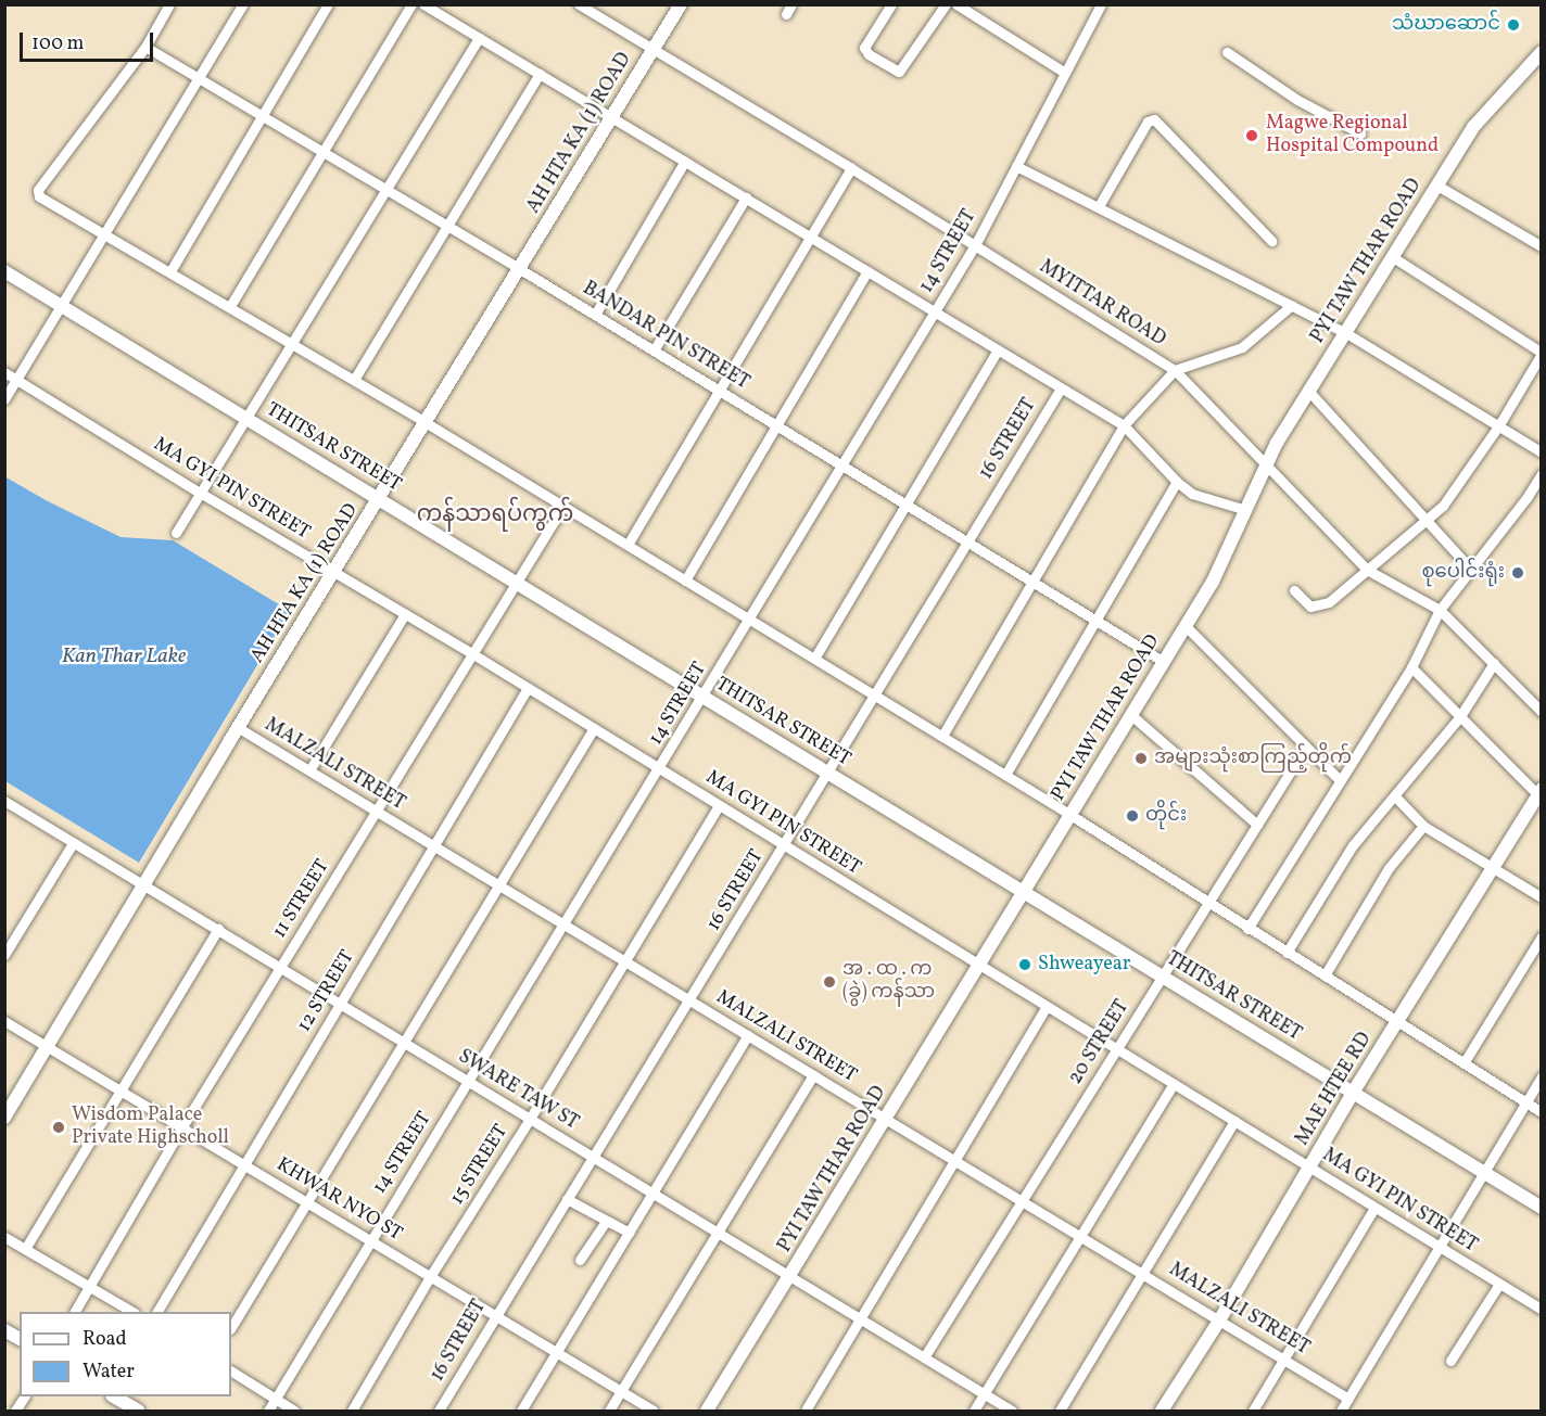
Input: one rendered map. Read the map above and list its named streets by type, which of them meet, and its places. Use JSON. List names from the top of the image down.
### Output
{
  "streets": {
    "street": [
      "AH HTA KA (1) ROAD",
      "14 STREET",
      "PYI TAW THAR ROAD",
      "MYITTAR ROAD",
      "BANDAR PIN STREET",
      "16 STREET",
      "THITSAR STREET",
      "MA GYI PIN STREET",
      "MALZALI STREET",
      "11 STREET",
      "12 STREET",
      "20 STREET",
      "MAE HTEE RD",
      "SWARE TAW ST",
      "15 STREET",
      "KHWAR NYO ST"
    ]
  },
  "crossings": [
    ["AH HTA KA (1) ROAD", "MYITTAR ROAD"],
    ["AH HTA KA (1) ROAD", "BANDAR PIN STREET"],
    ["AH HTA KA (1) ROAD", "THITSAR STREET"],
    ["AH HTA KA (1) ROAD", "MA GYI PIN STREET"],
    ["AH HTA KA (1) ROAD", "MALZALI STREET"],
    ["AH HTA KA (1) ROAD", "SWARE TAW ST"],
    ["AH HTA KA (1) ROAD", "KHWAR NYO ST"],
    ["14 STREET", "MYITTAR ROAD"],
    ["14 STREET", "BANDAR PIN STREET"],
    ["14 STREET", "THITSAR STREET"],
    ["14 STREET", "MA GYI PIN STREET"],
    ["14 STREET", "MALZALI STREET"],
    ["14 STREET", "SWARE TAW ST"],
    ["14 STREET", "KHWAR NYO ST"],
    ["PYI TAW THAR ROAD", "MYITTAR ROAD"],
    ["PYI TAW THAR ROAD", "BANDAR PIN STREET"],
    ["PYI TAW THAR ROAD", "THITSAR STREET"],
    ["PYI TAW THAR ROAD", "MA GYI PIN STREET"],
    ["PYI TAW THAR ROAD", "MALZALI STREET"],
    ["PYI TAW THAR ROAD", "SWARE TAW ST"],
    ["BANDAR PIN STREET", "16 STREET"],
    ["16 STREET", "THITSAR STREET"],
    ["16 STREET", "MA GYI PIN STREET"],
    ["16 STREET", "MALZALI STREET"],
    ["16 STREET", "SWARE TAW ST"],
    ["16 STREET", "KHWAR NYO ST"],
    ["THITSAR STREET", "11 STREET"],
    ["THITSAR STREET", "20 STREET"],
    ["THITSAR STREET", "MAE HTEE RD"],
    ["MA GYI PIN STREET", "11 STREET"],
    ["MA GYI PIN STREET", "12 STREET"],
    ["MA GYI PIN STREET", "20 STREET"],
    ["MA GYI PIN STREET", "MAE HTEE RD"],
    ["MA GYI PIN STREET", "15 STREET"],
    ["MALZALI STREET", "11 STREET"],
    ["MALZALI STREET", "12 STREET"],
    ["MALZALI STREET", "20 STREET"],
    ["MALZALI STREET", "MAE HTEE RD"],
    ["MALZALI STREET", "15 STREET"],
    ["11 STREET", "SWARE TAW ST"],
    ["11 STREET", "KHWAR NYO ST"],
    ["12 STREET", "SWARE TAW ST"],
    ["12 STREET", "KHWAR NYO ST"],
    ["20 STREET", "SWARE TAW ST"],
    ["SWARE TAW ST", "15 STREET"],
    ["15 STREET", "KHWAR NYO ST"]
  ],
  "districts": ["ကန်သာရပ်ကွက်"],
  "water": ["Kan Thar Lake"],
  "places": [
    "သံဃာဆောင်",
    "Magwe Regional Hospital Compound",
    "စုပေါင်းရုံး",
    "အများသုံးစာကြည့်တိုက်",
    "တိုင်း",
    "Shweayear",
    "အ . ထ . က (ခွဲ) ကန်သာ",
    "Wisdom Palace Private Highscholl"
  ],
  "legend": ["Road", "Water"],
  "scale_bar": "100 m"
}
